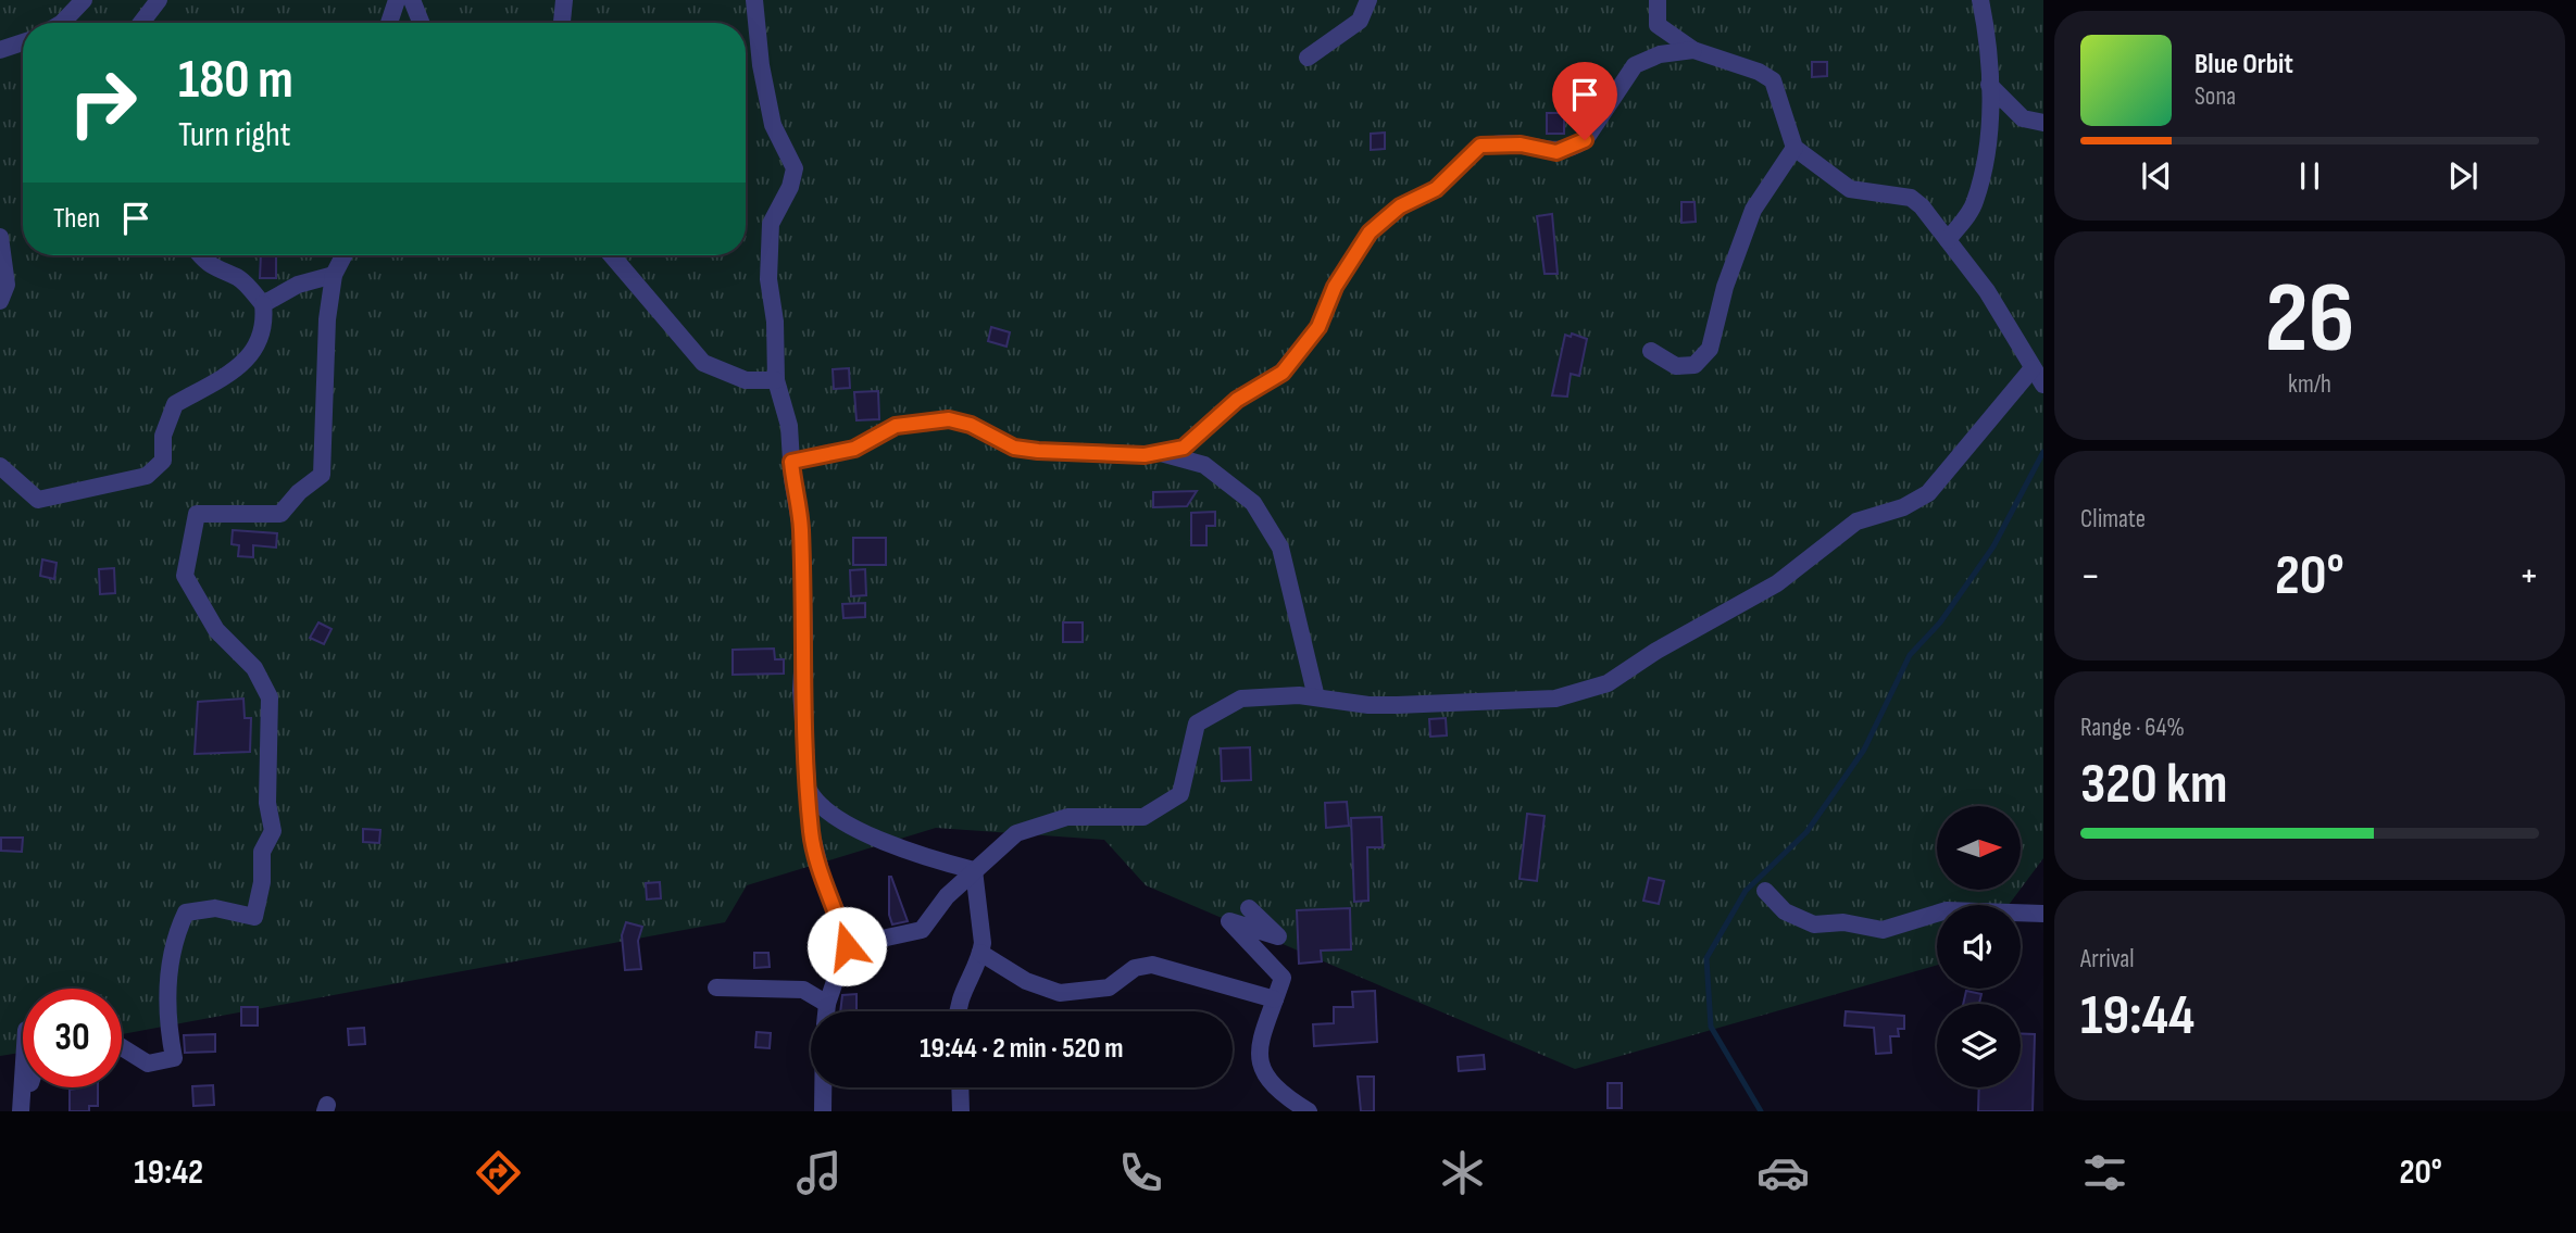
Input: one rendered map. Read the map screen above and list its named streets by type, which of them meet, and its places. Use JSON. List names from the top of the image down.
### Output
{
  "north": "right",
  "page": {
    "turn": ["180 m", "Turn right"],
    "song": ["Blue Orbit", "Sona"],
    "then": "Then",
    "tile": [
      ["26", "km/h"],
      "Climate",
      ["Range · 64%", "320 km"],
      ["Arrival", "19:44"]
    ],
    "heat": ["−", "20°", "+"],
    "limit": "30",
    "trip": "19:44 · 2 min · 520 m",
    "tabs": ["19:42", "20°"]
  }
}
